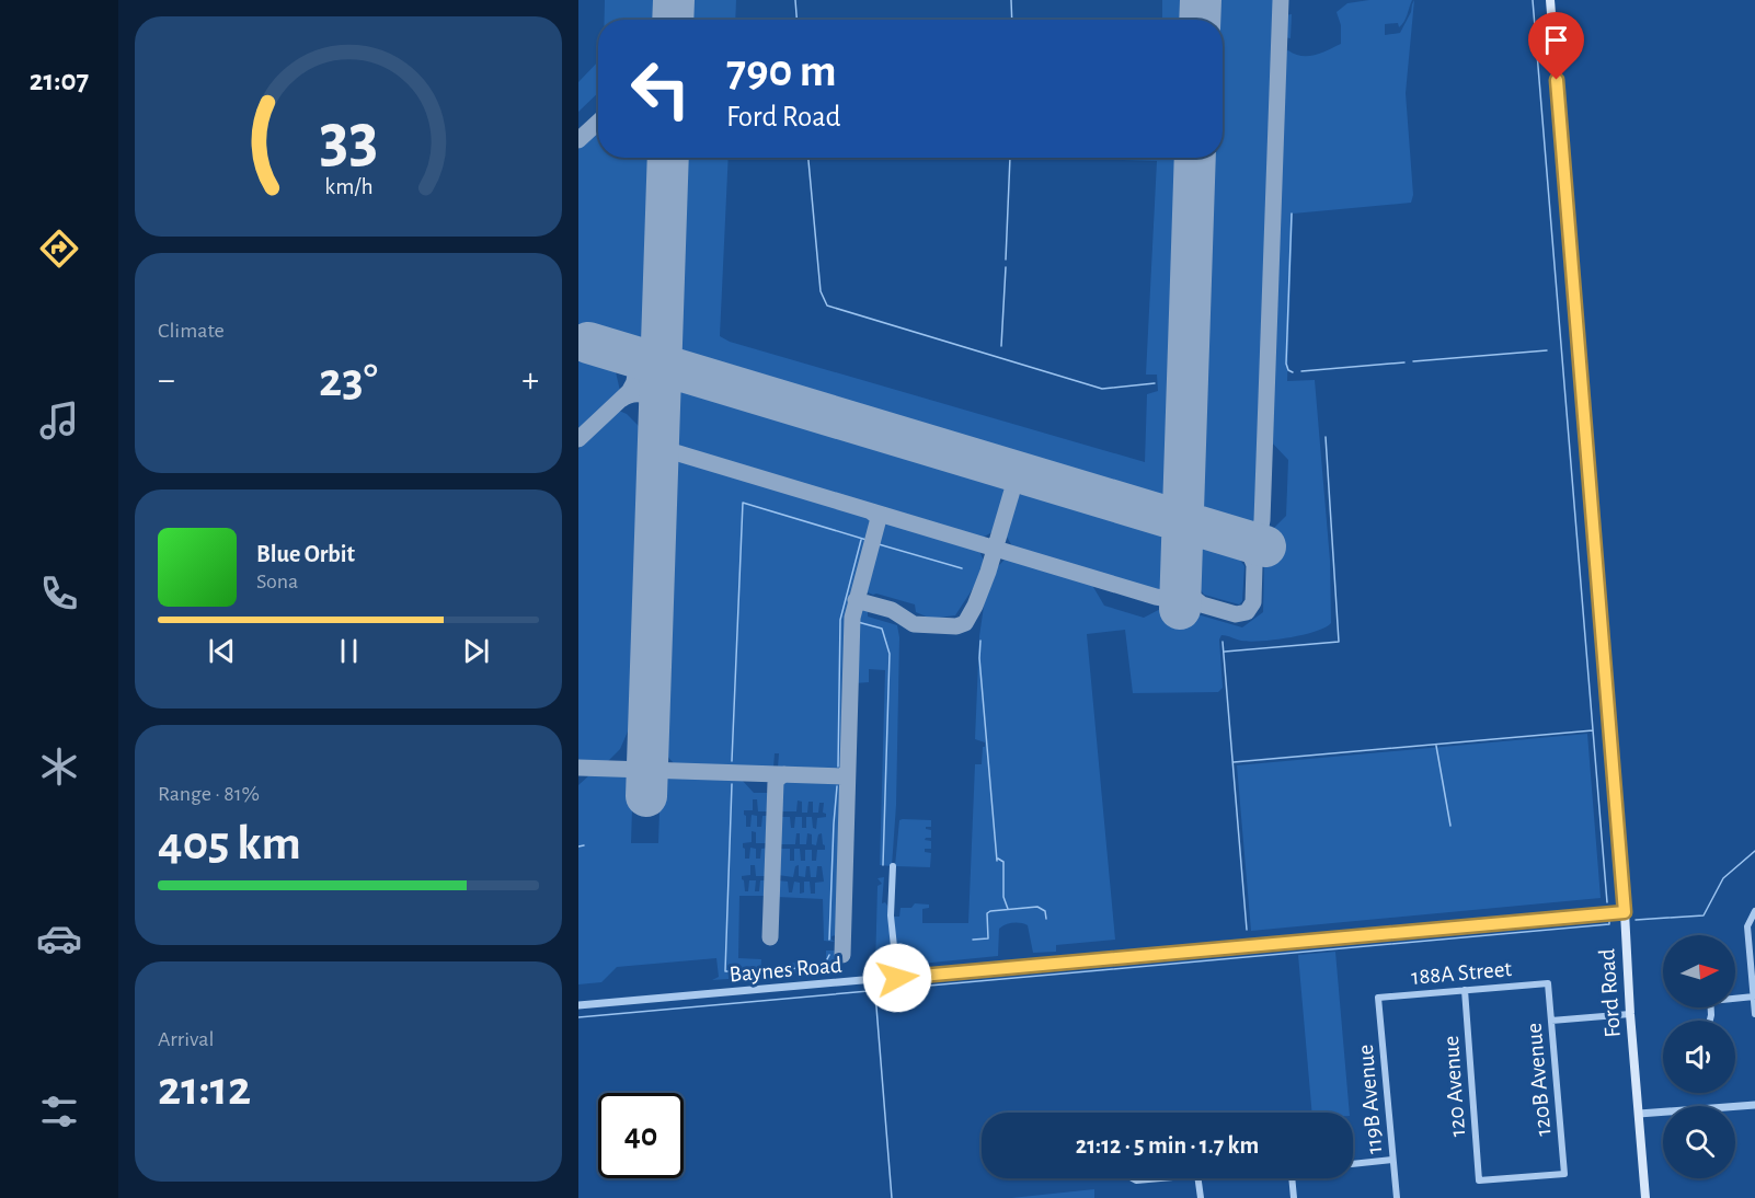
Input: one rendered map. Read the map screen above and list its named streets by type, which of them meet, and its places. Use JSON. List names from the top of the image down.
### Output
{
  "streets": {
    "main road": ["Ford Road"],
    "street": [
      "Baynes Road",
      "188A Street",
      "120B Avenue",
      "120 Avenue",
      "119B Avenue"
    ]
  },
  "crossings": [
    ["Baynes Road", "Ford Road"],
    ["188A Street", "120B Avenue"],
    ["188A Street", "120 Avenue"],
    ["188A Street", "119B Avenue"],
    ["120B Avenue", "120 Avenue"]
  ],
  "north": "right",
  "page": {
    "tabs": "21:07",
    "turn": ["790 m", "Ford Road"],
    "tile": [
      "Climate",
      ["Range · 81%", "405 km"],
      ["Arrival", "21:12"]
    ],
    "heat": ["−", "23°", "+"],
    "song": ["Blue Orbit", "Sona"],
    "limit": "40",
    "trip": "21:12 · 5 min · 1.7 km",
    "gauge": ["33", "km/h"]
  }
}
